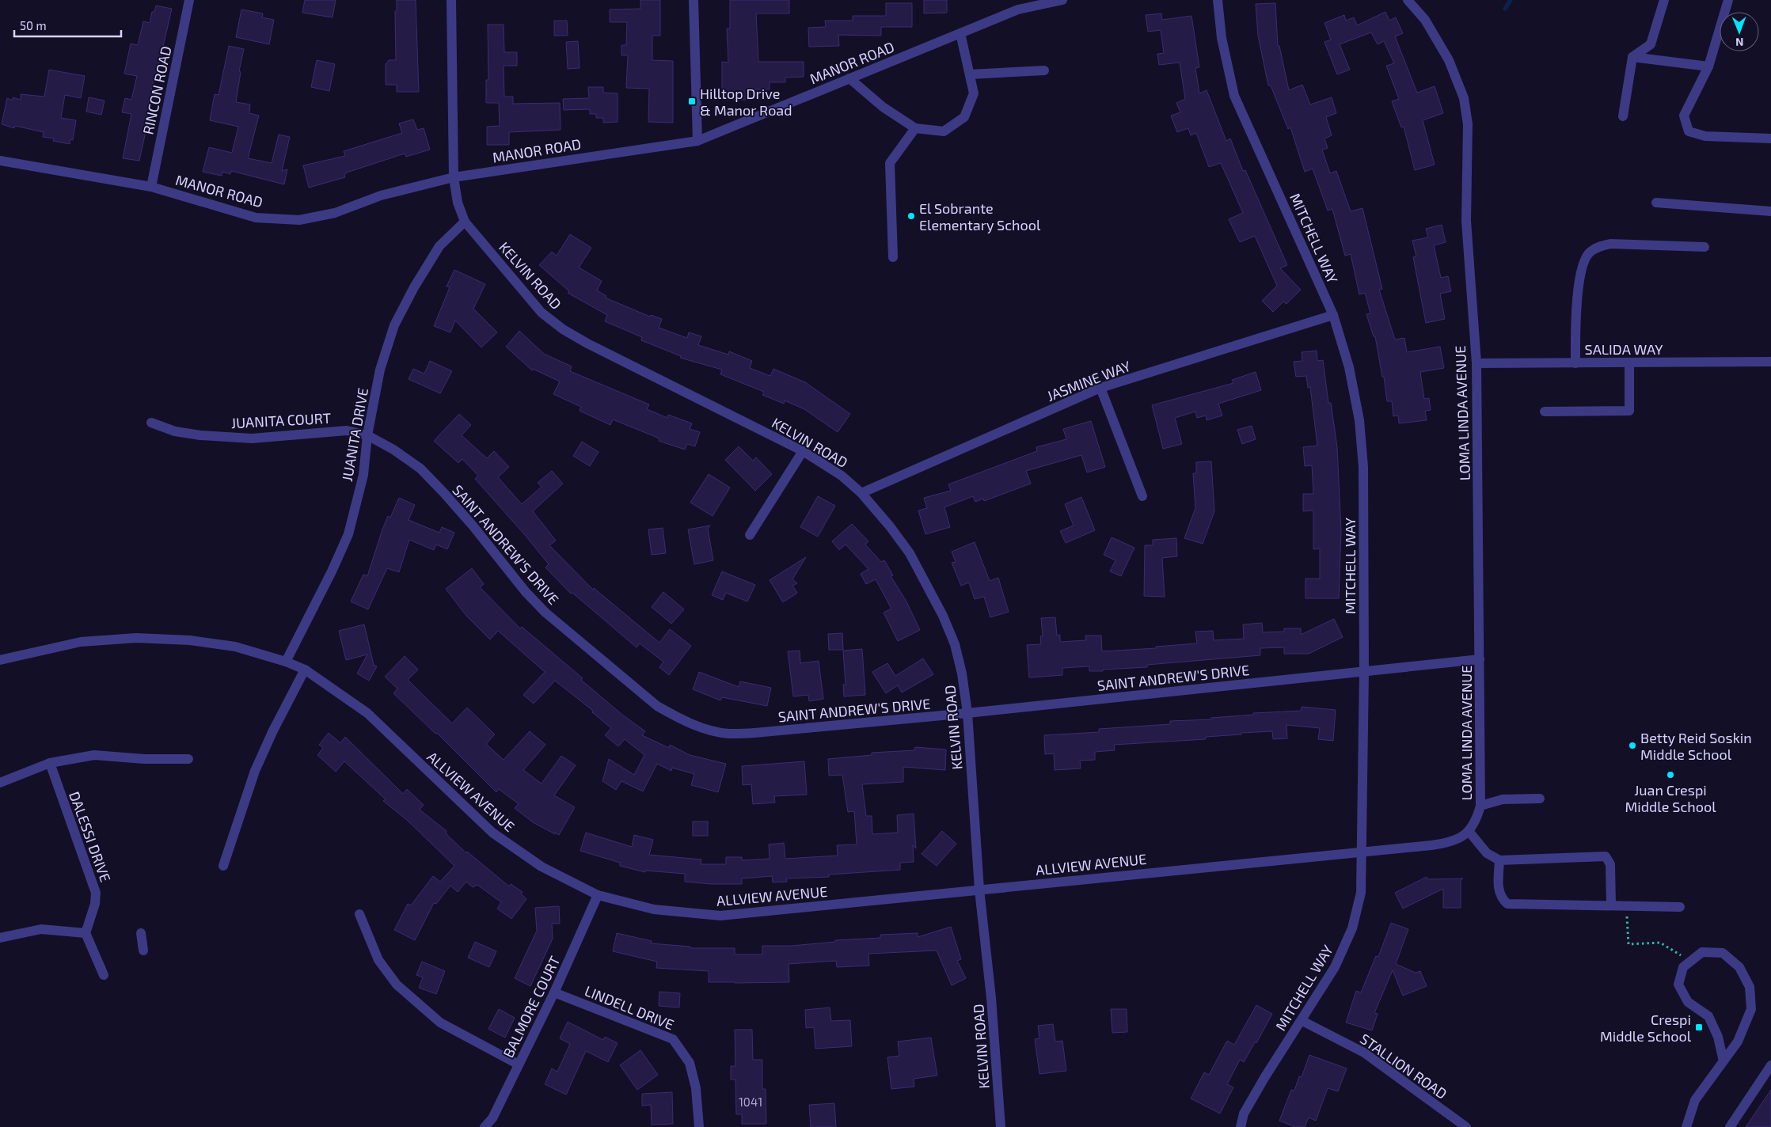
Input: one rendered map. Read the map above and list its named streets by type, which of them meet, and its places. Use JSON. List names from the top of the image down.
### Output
{
  "streets": {
    "street": [
      "MANOR ROAD",
      "RINCON ROAD",
      "MITCHELL WAY",
      "KELVIN ROAD",
      "SALIDA WAY",
      "JASMINE WAY",
      "LOMA LINDA AVENUE",
      "JUANITA COURT",
      "JUANITA DRIVE",
      "SAINT ANDREW'S DRIVE",
      "ALLVIEW AVENUE",
      "DALESSI DRIVE",
      "BALMORE COURT",
      "LINDELL DRIVE",
      "STALLION ROAD"
    ]
  },
  "crossings": [
    ["MANOR ROAD", "RINCON ROAD"],
    ["MANOR ROAD", "KELVIN ROAD"],
    ["MITCHELL WAY", "JASMINE WAY"],
    ["MITCHELL WAY", "SAINT ANDREW'S DRIVE"],
    ["MITCHELL WAY", "ALLVIEW AVENUE"],
    ["MITCHELL WAY", "STALLION ROAD"],
    ["KELVIN ROAD", "JASMINE WAY"],
    ["KELVIN ROAD", "JUANITA DRIVE"],
    ["KELVIN ROAD", "SAINT ANDREW'S DRIVE"],
    ["KELVIN ROAD", "ALLVIEW AVENUE"],
    ["SALIDA WAY", "LOMA LINDA AVENUE"],
    ["LOMA LINDA AVENUE", "SAINT ANDREW'S DRIVE"],
    ["LOMA LINDA AVENUE", "ALLVIEW AVENUE"],
    ["JUANITA COURT", "JUANITA DRIVE"],
    ["JUANITA COURT", "SAINT ANDREW'S DRIVE"],
    ["JUANITA DRIVE", "SAINT ANDREW'S DRIVE"],
    ["JUANITA DRIVE", "ALLVIEW AVENUE"],
    ["ALLVIEW AVENUE", "BALMORE COURT"],
    ["BALMORE COURT", "LINDELL DRIVE"]
  ],
  "places": {
    "transit": ["Hilltop Drive & Manor Road", "Crespi Middle School"],
    "other": ["El Sobrante Elementary School", "Betty Reid Soskin Middle School", "Juan Crespi Middle School"]
  },
  "house_numbers": ["1041"],
  "scale_bar": "50 m",
  "north": "bottom"
}
